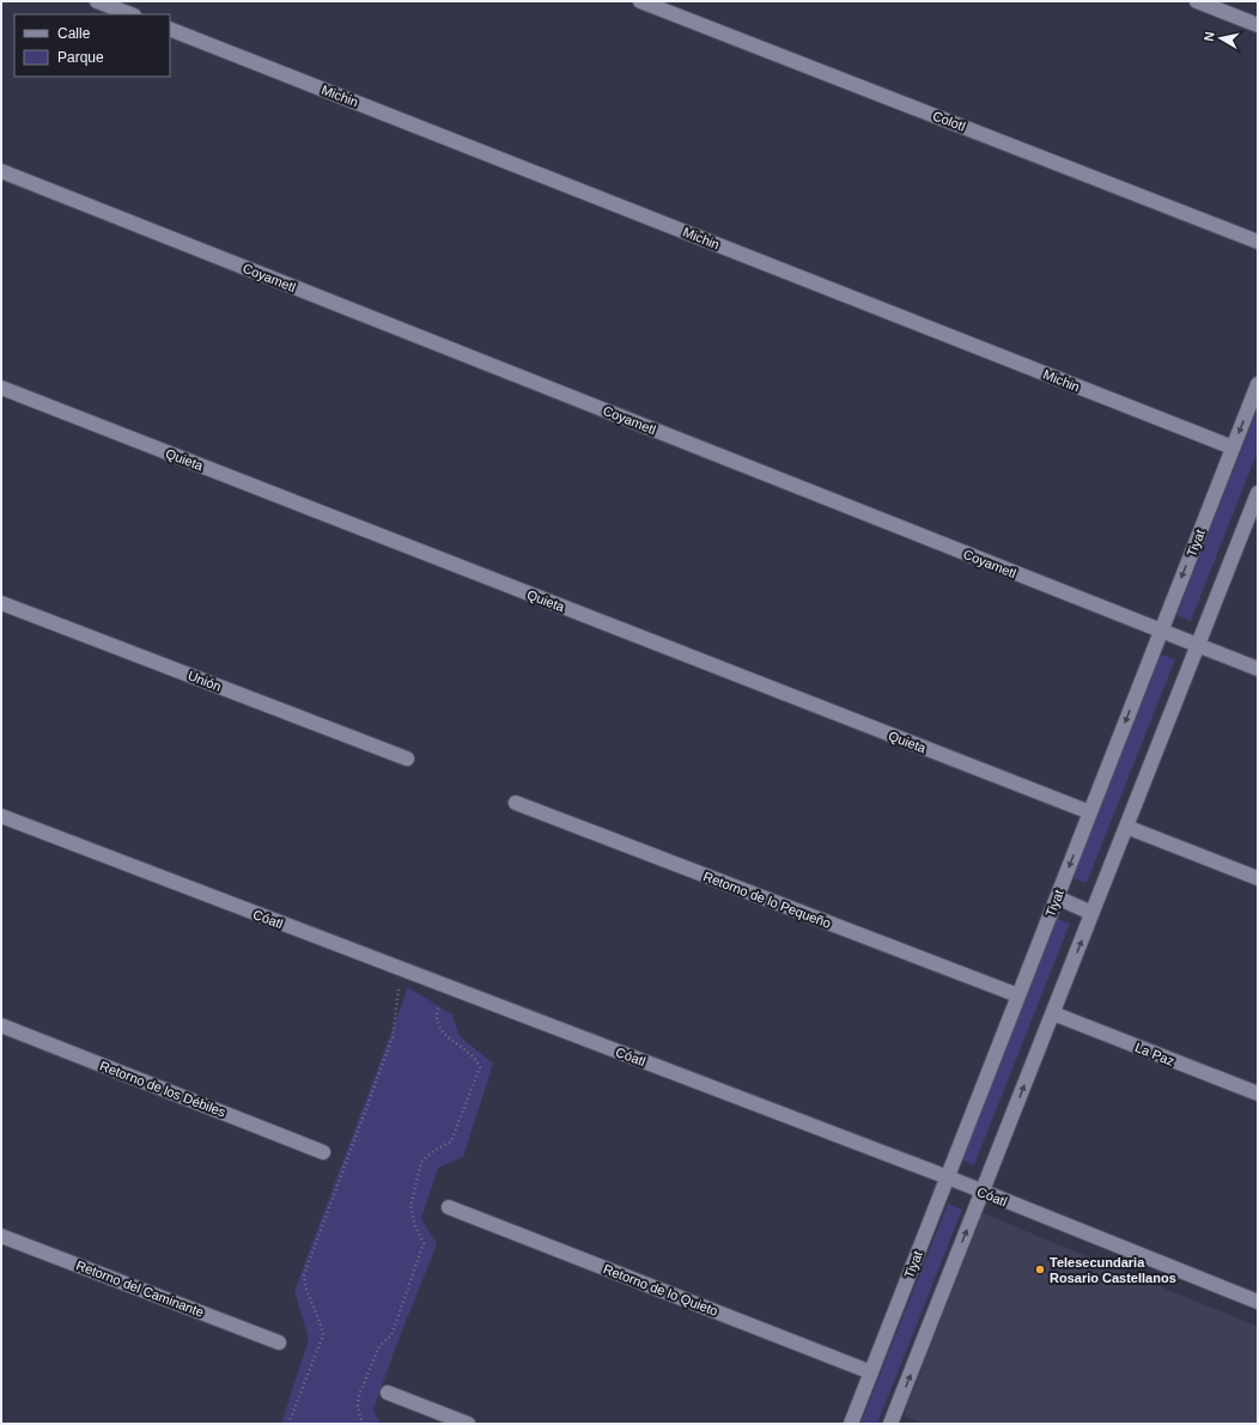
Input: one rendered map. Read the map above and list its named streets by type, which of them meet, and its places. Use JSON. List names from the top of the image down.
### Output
{
  "streets": {
    "street": [
      "Michin",
      "Colotl",
      "Coyametl",
      "Quieta",
      "Tiyat",
      "Unión",
      "Retorno de lo Pequeño",
      "Cóatl",
      "La Paz",
      "Retorno de los Débiles",
      "Retorno del Caminante",
      "Retorno de lo Quieto"
    ]
  },
  "crossings": [
    ["Michin", "Tiyat"],
    ["Coyametl", "Tiyat"],
    ["Quieta", "Tiyat"],
    ["Tiyat", "Retorno de lo Pequeño"],
    ["Tiyat", "Cóatl"],
    ["Tiyat", "Retorno de lo Quieto"]
  ],
  "places": ["Telesecundaria Rosario Castellanos"],
  "legend": ["Calle", "Parque"],
  "north": "left"
}
